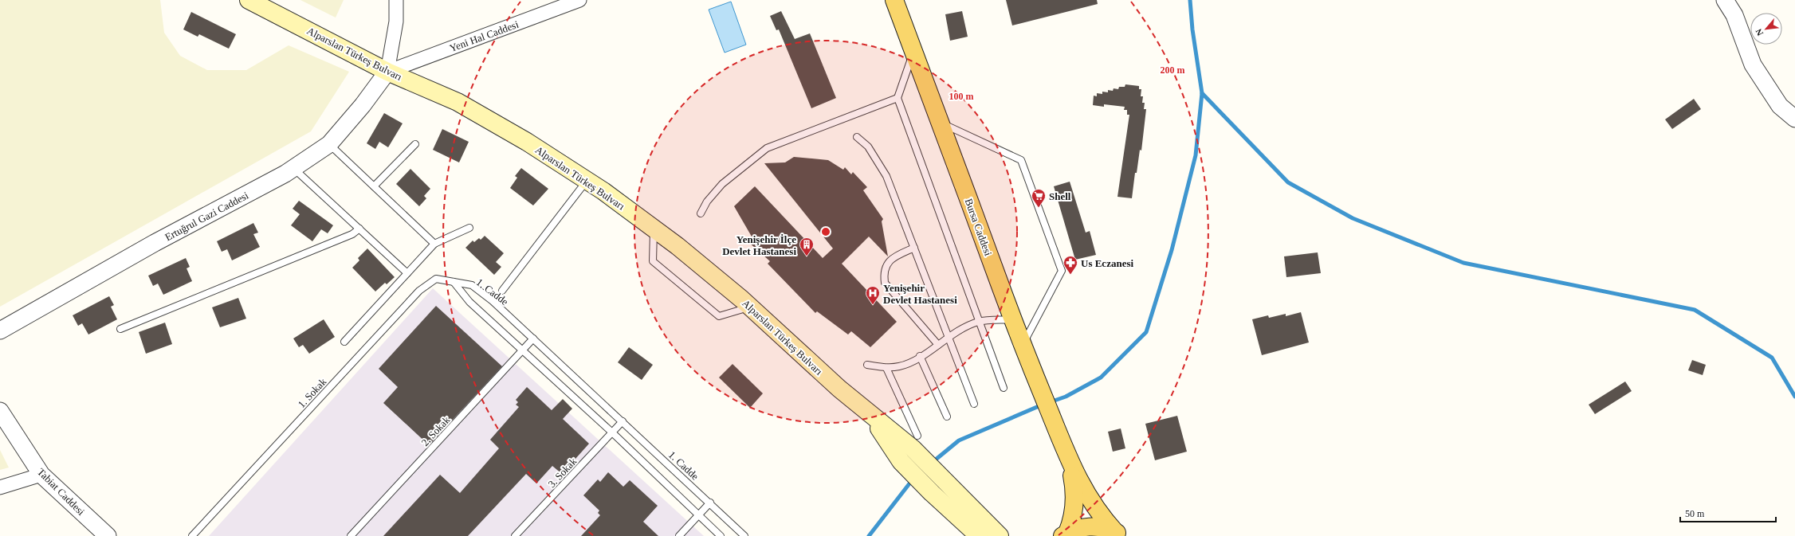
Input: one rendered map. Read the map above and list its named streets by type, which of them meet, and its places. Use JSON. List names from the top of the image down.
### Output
{
  "streets": {
    "main road": ["Alparslan Türkeş Bulvarı", "Bursa Caddesi"],
    "street": ["Yeni Hal Caddesi", "Ertuğrul Gazi Caddesi", "Tabiat Caddesi"],
    "lane": [
      "1. Cadde",
      "1. Sokak",
      "2. Sokak",
      "3. Sokak"
    ]
  },
  "crossings": [
    ["Yeni Hal Caddesi", "Alparslan Türkeş Bulvarı"],
    ["Yeni Hal Caddesi", "Ertuğrul Gazi Caddesi"],
    ["Alparslan Türkeş Bulvarı", "Ertuğrul Gazi Caddesi"],
    ["1. Cadde", "1. Sokak"],
    ["1. Cadde", "2. Sokak"],
    ["1. Cadde", "3. Sokak"]
  ],
  "places": {
    "supermarket": ["Shell"],
    "building": ["Yenişehir İlçe Devlet Hastanesi"],
    "pharmacy": ["Us Eczanesi"],
    "hospital": ["Yenişehir Devlet Hastanesi"]
  },
  "scale_bar": "50 m",
  "north": "bottom left",
  "rings": ["200 m", "100 m"]
}
